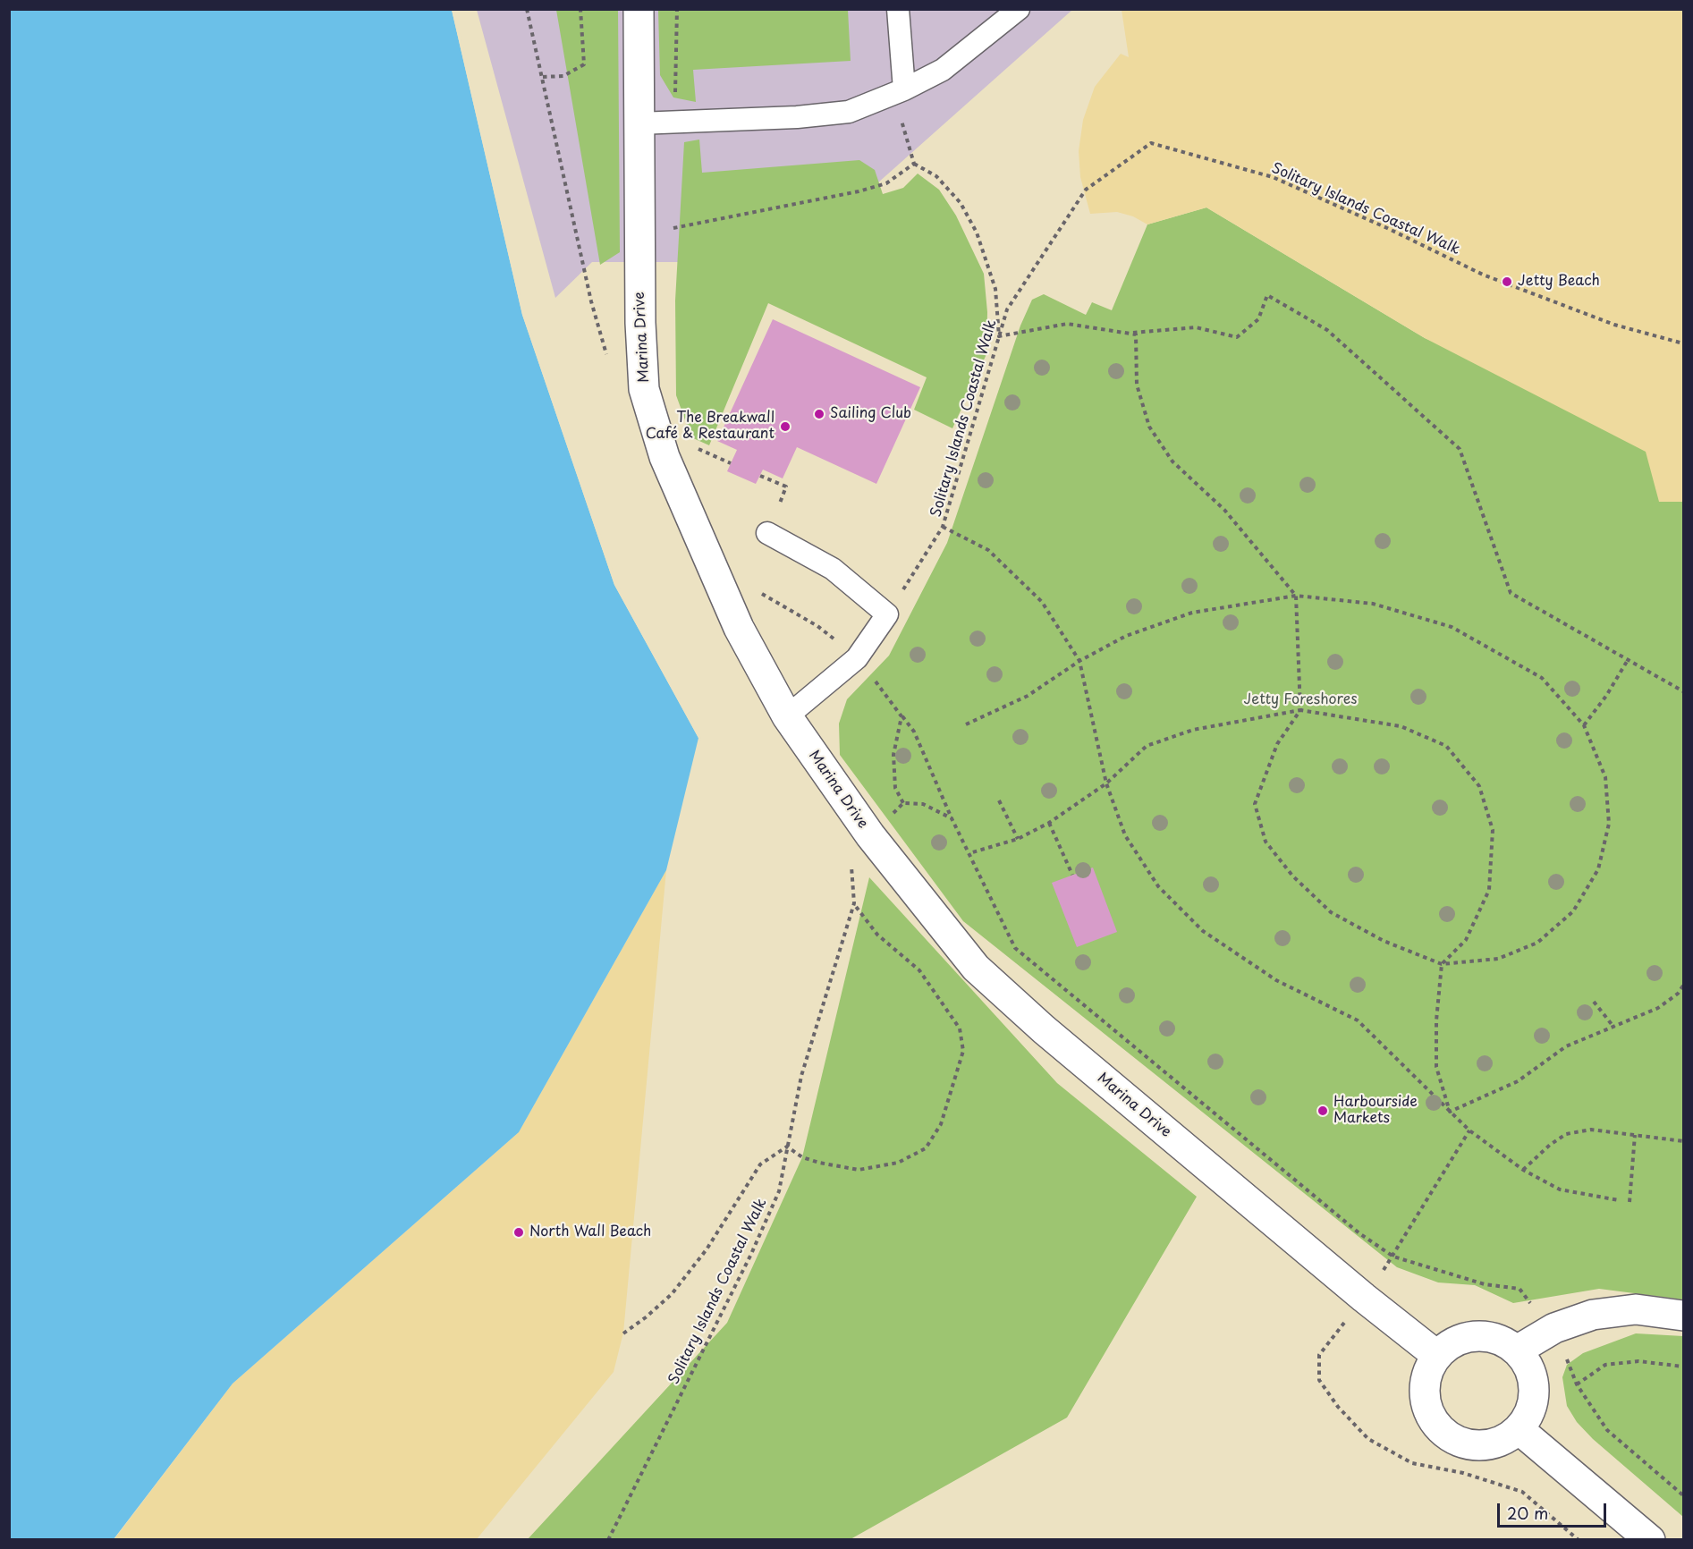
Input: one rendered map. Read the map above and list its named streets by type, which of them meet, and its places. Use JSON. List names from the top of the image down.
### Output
{
  "streets": {
    "street": ["Marina Drive"],
    "path": ["Solitary Islands Coastal Walk"]
  },
  "parks": ["Jetty Foreshores"],
  "places": [
    "Jetty Beach",
    "Sailing Club",
    "The Breakwall Café & Restaurant",
    "Harbourside Markets",
    "North Wall Beach"
  ],
  "scale_bar": "20 m"
}
